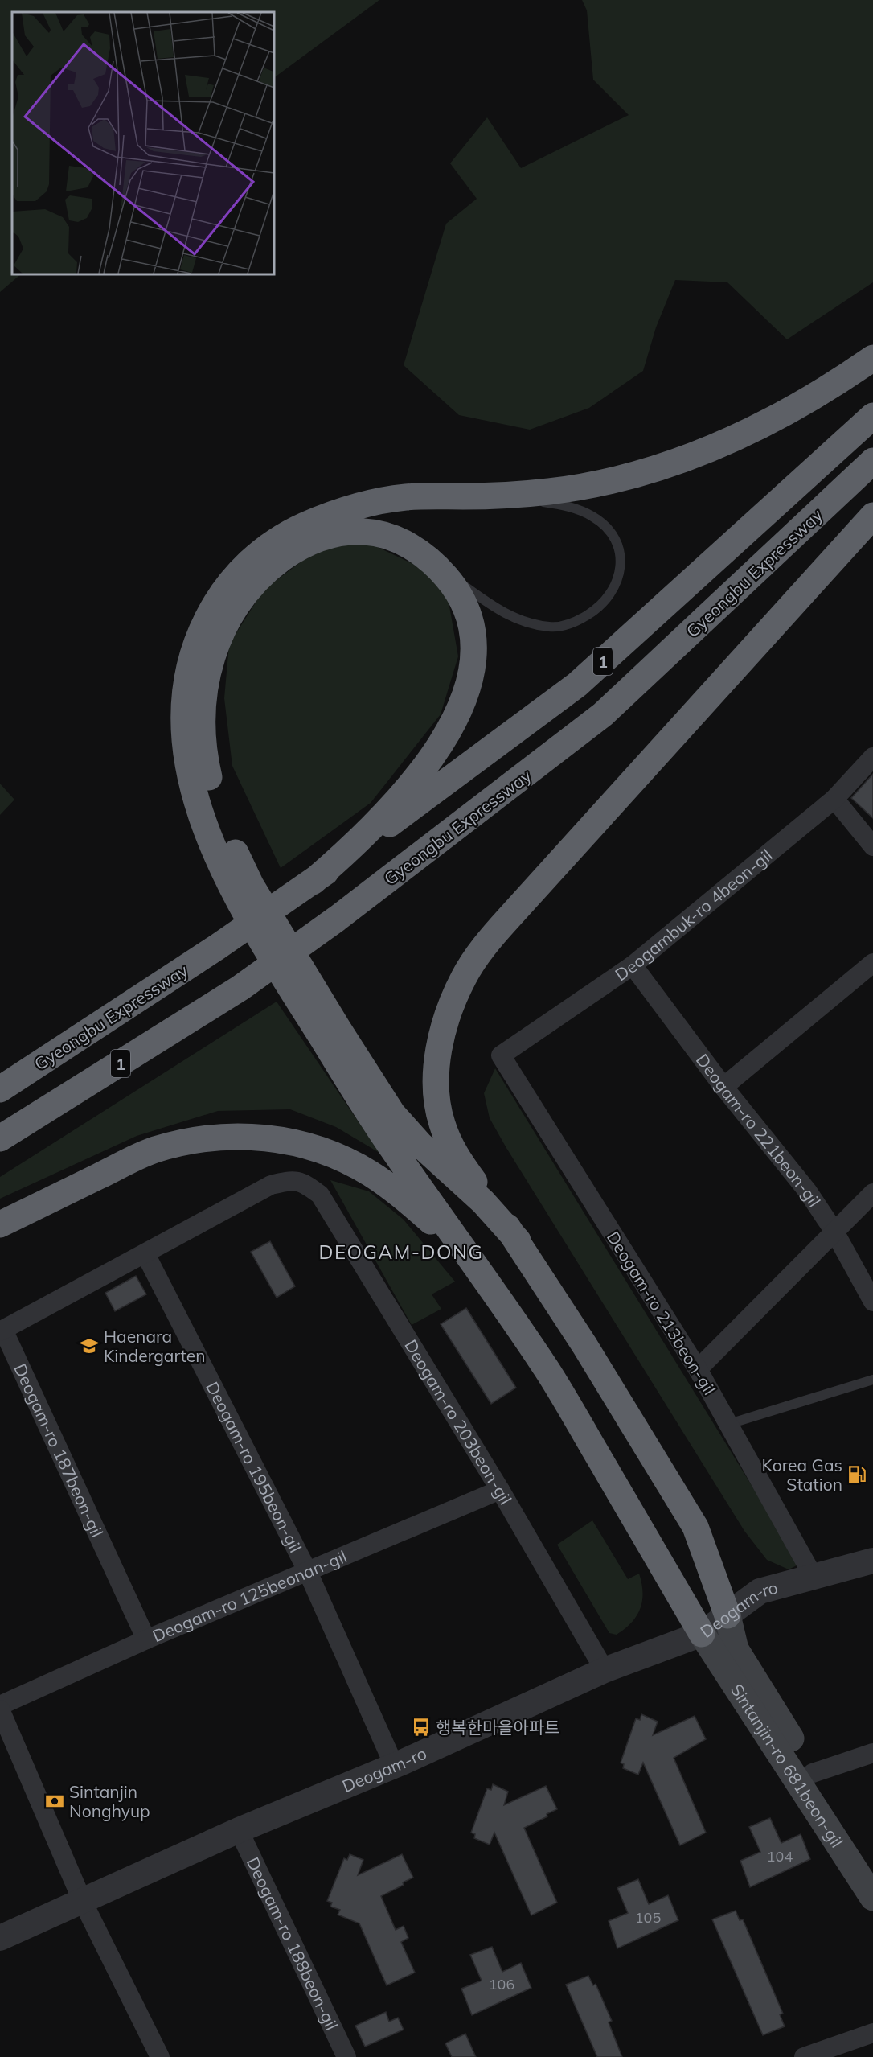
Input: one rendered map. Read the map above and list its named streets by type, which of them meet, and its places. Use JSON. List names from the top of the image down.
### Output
{
  "streets": {
    "highway": ["Gyeongbu Expressway", "1"],
    "main road": ["Sintanjin-ro 681beon-gil"],
    "street": [
      "Deogambuk-ro 4beon-gil",
      "Deogam-ro 221beon-gil",
      "Deogam-ro 213beon-gil",
      "Deogam-ro 203beon-gil",
      "Deogam-ro 187beon-gil",
      "Deogam-ro 195beon-gil",
      "Deogam-ro 125beonan-gil",
      "Deogam-ro",
      "Deogam-ro 188beon-gil"
    ]
  },
  "crossings": [
    ["Deogambuk-ro 4beon-gil", "Deogam-ro 221beon-gil"],
    ["Deogambuk-ro 4beon-gil", "Deogam-ro 213beon-gil"],
    ["Deogam-ro 213beon-gil", "Deogam-ro"],
    ["Deogam-ro 203beon-gil", "Deogam-ro 187beon-gil"],
    ["Deogam-ro 203beon-gil", "Deogam-ro 195beon-gil"],
    ["Deogam-ro 203beon-gil", "Deogam-ro 125beonan-gil"],
    ["Deogam-ro 203beon-gil", "Deogam-ro"],
    ["Deogam-ro 187beon-gil", "Deogam-ro 195beon-gil"],
    ["Deogam-ro 187beon-gil", "Deogam-ro 125beonan-gil"],
    ["Deogam-ro 195beon-gil", "Deogam-ro 125beonan-gil"],
    ["Deogam-ro 195beon-gil", "Deogam-ro"],
    ["Deogam-ro", "Sintanjin-ro 681beon-gil"],
    ["Deogam-ro", "Deogam-ro 188beon-gil"]
  ],
  "districts": ["DEOGAM-DONG"],
  "places": {
    "school or university": ["Haenara Kindergarten"],
    "fuel station": ["Korea Gas Station"],
    "bus stop": ["행복한마을아파트"],
    "bank": ["Sintanjin Nonghyup"]
  },
  "house_numbers": ["104", "105", "106"]
}
